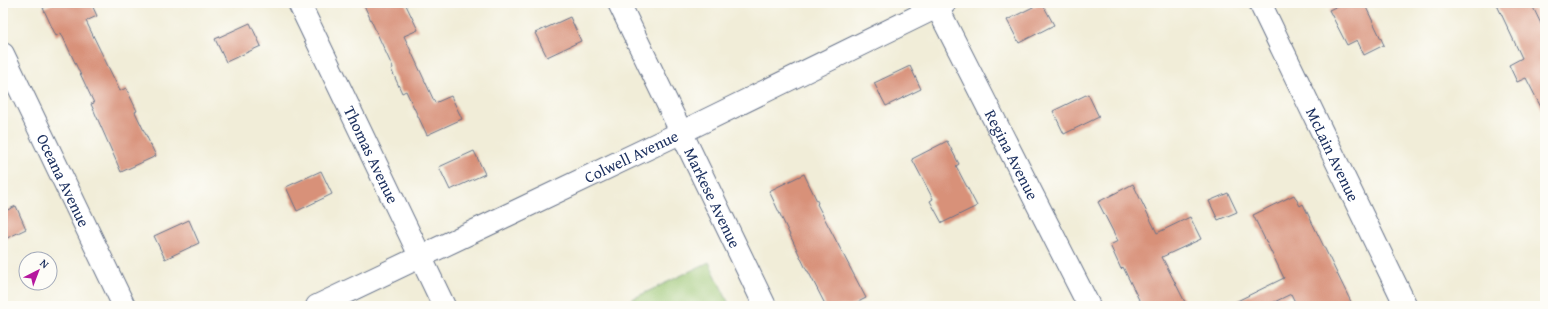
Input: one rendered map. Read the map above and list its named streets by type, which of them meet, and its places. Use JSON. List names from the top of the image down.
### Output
{
  "streets": {
    "street": [
      "McLain Avenue",
      "Thomas Avenue",
      "Regina Avenue",
      "Colwell Avenue",
      "Oceana Avenue",
      "Markese Avenue"
    ]
  },
  "crossings": [
    ["Thomas Avenue", "Colwell Avenue"],
    ["Regina Avenue", "Colwell Avenue"],
    ["Colwell Avenue", "Markese Avenue"]
  ],
  "north": "top right"
}
